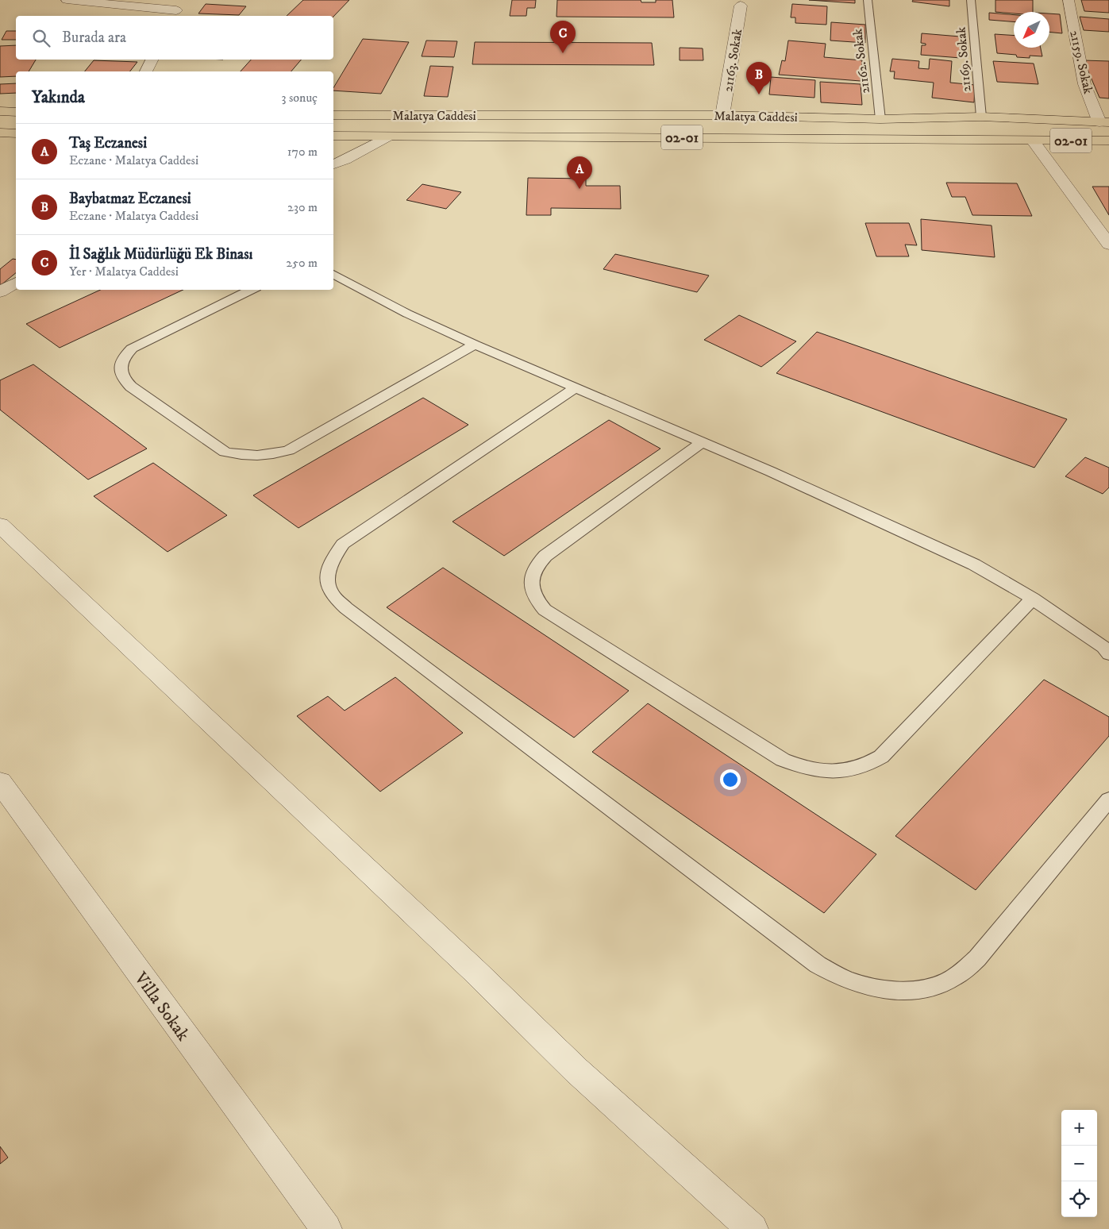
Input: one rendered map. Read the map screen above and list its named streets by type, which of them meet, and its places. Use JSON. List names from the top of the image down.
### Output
{
  "streets": {
    "main road": ["Malatya Caddesi", "02-01"],
    "street": ["21163. Sokak", "21159. Sokak", "Villa Sokak"],
    "lane": ["21169. Sokak", "21162. Sokak"]
  },
  "crossings": [
    ["21169. Sokak", "Malatya Caddesi"],
    ["21163. Sokak", "Malatya Caddesi"],
    ["21162. Sokak", "Malatya Caddesi"],
    ["21159. Sokak", "Malatya Caddesi"]
  ],
  "north": "bottom left",
  "page": {
    "search": "Burada ara",
    "pins": ["C", "B", "A"],
    "heading": ["Yakında", "3 sonuç"],
    "list": [
      {
        "mark": "A",
        "name": "Taş Eczanesi",
        "note": "Eczane · Malatya Caddesi",
        "value": "170 m"
      },
      {
        "mark": "B",
        "name": "Baybatmaz Eczanesi",
        "note": "Eczane · Malatya Caddesi",
        "value": "230 m"
      },
      {
        "mark": "C",
        "name": "İl Sağlık Müdürlüğü Ek Binası",
        "note": "Yer · Malatya Caddesi",
        "value": "250 m"
      }
    ],
    "map_buttons": ["+", "−"]
  }
}
